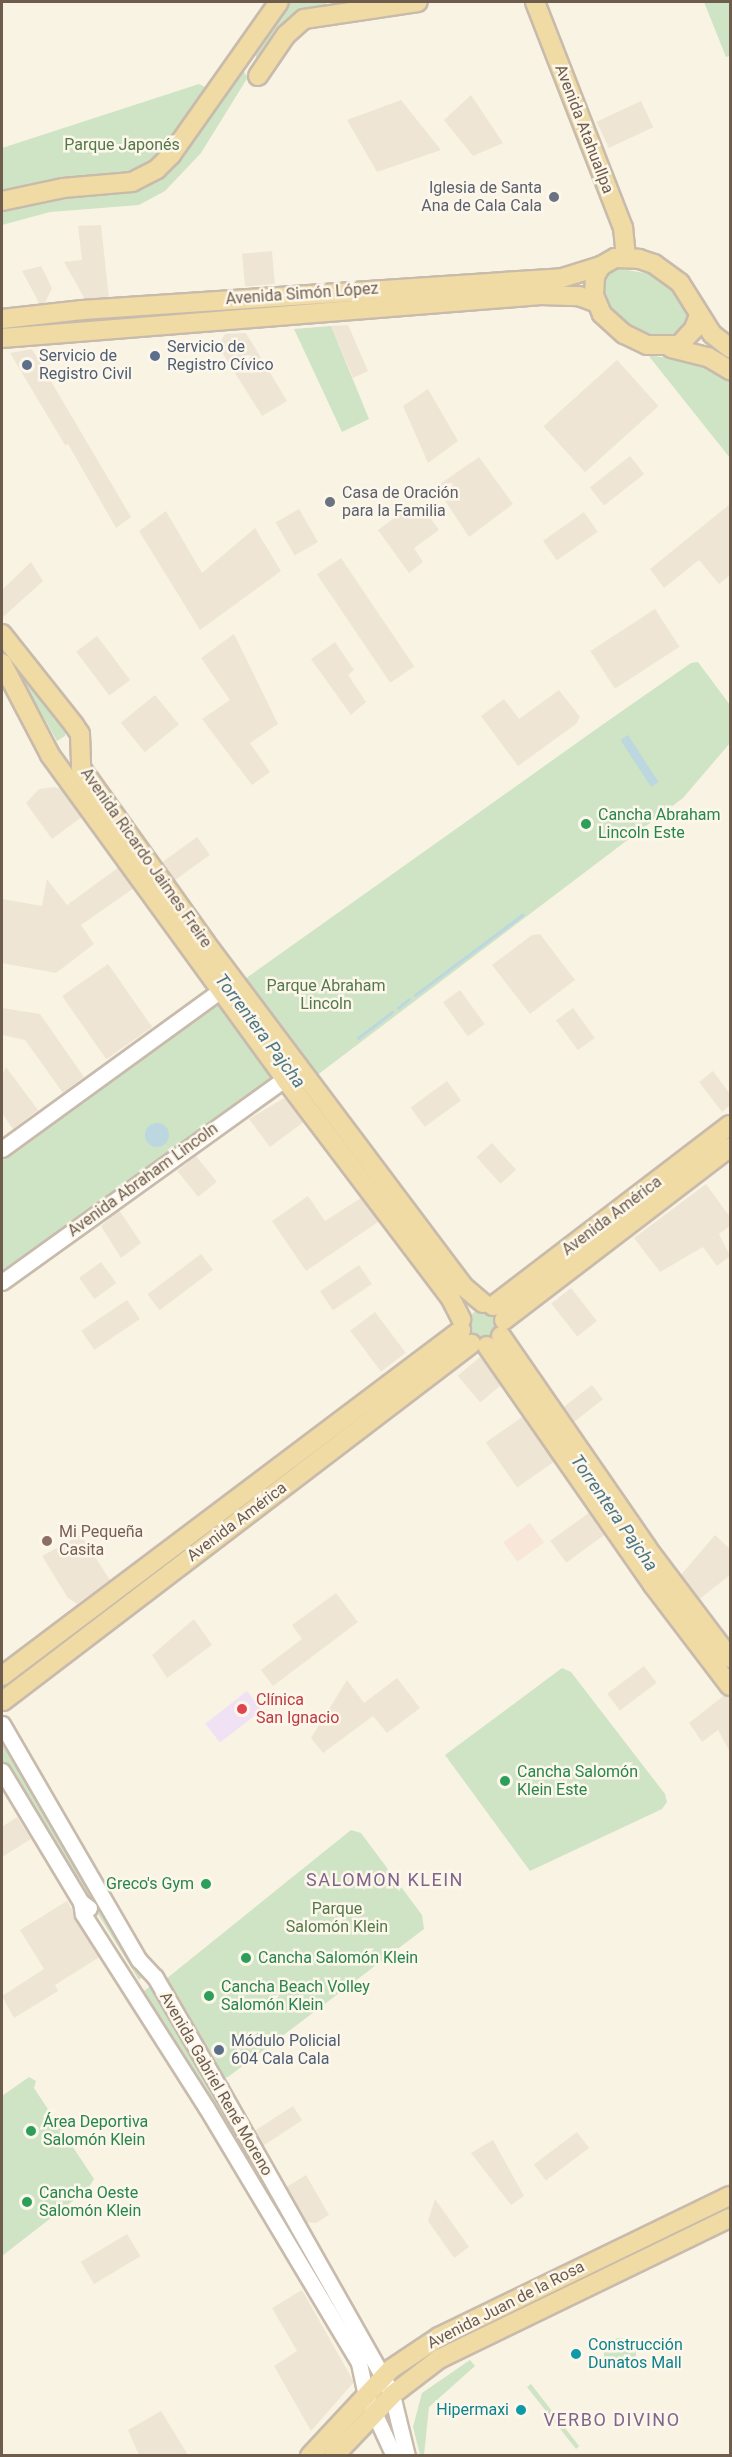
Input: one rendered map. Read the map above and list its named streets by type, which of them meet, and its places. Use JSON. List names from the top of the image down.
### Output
{
  "streets": {
    "main road": [
      "Avenida Atahuallpa",
      "Avenida Simón López",
      "Avenida Ricardo Jaimes Freire",
      "Avenida América",
      "Avenida Juan de la Rosa"
    ],
    "street": ["Avenida Abraham Lincoln", "Avenida Gabriel René Moreno"]
  },
  "crossings": [
    ["Avenida Atahuallpa", "Avenida Simón López"],
    ["Avenida Ricardo Jaimes Freire", "Avenida Abraham Lincoln"],
    ["Avenida Ricardo Jaimes Freire", "Avenida América"],
    ["Avenida Gabriel René Moreno", "Avenida Juan de la Rosa"]
  ],
  "districts": ["SALOMON KLEIN", "VERBO DIVINO"],
  "water": ["Torrentera Pajcha"],
  "parks": ["Parque Japonés", "Parque Abraham Lincoln", "Parque Salomón Klein"],
  "places": [
    "Iglesia de Santa Ana de Cala Cala",
    "Servicio de Registro Cívico",
    "Servicio de Registro Civil",
    "Casa de Oración para la Familia",
    "Cancha Abraham Lincoln Este",
    "Mi Pequeña Casita",
    "Clínica San Ignacio",
    "Cancha Salomón Klein Este",
    "Greco's Gym",
    "Cancha Salomón Klein",
    "Cancha Beach Volley Salomón Klein",
    "Módulo Policial 604 Cala Cala",
    "Área Deportiva Salomón Klein",
    "Cancha Oeste Salomón Klein",
    "Construcción Dunatos Mall",
    "Hipermaxi"
  ]
}
